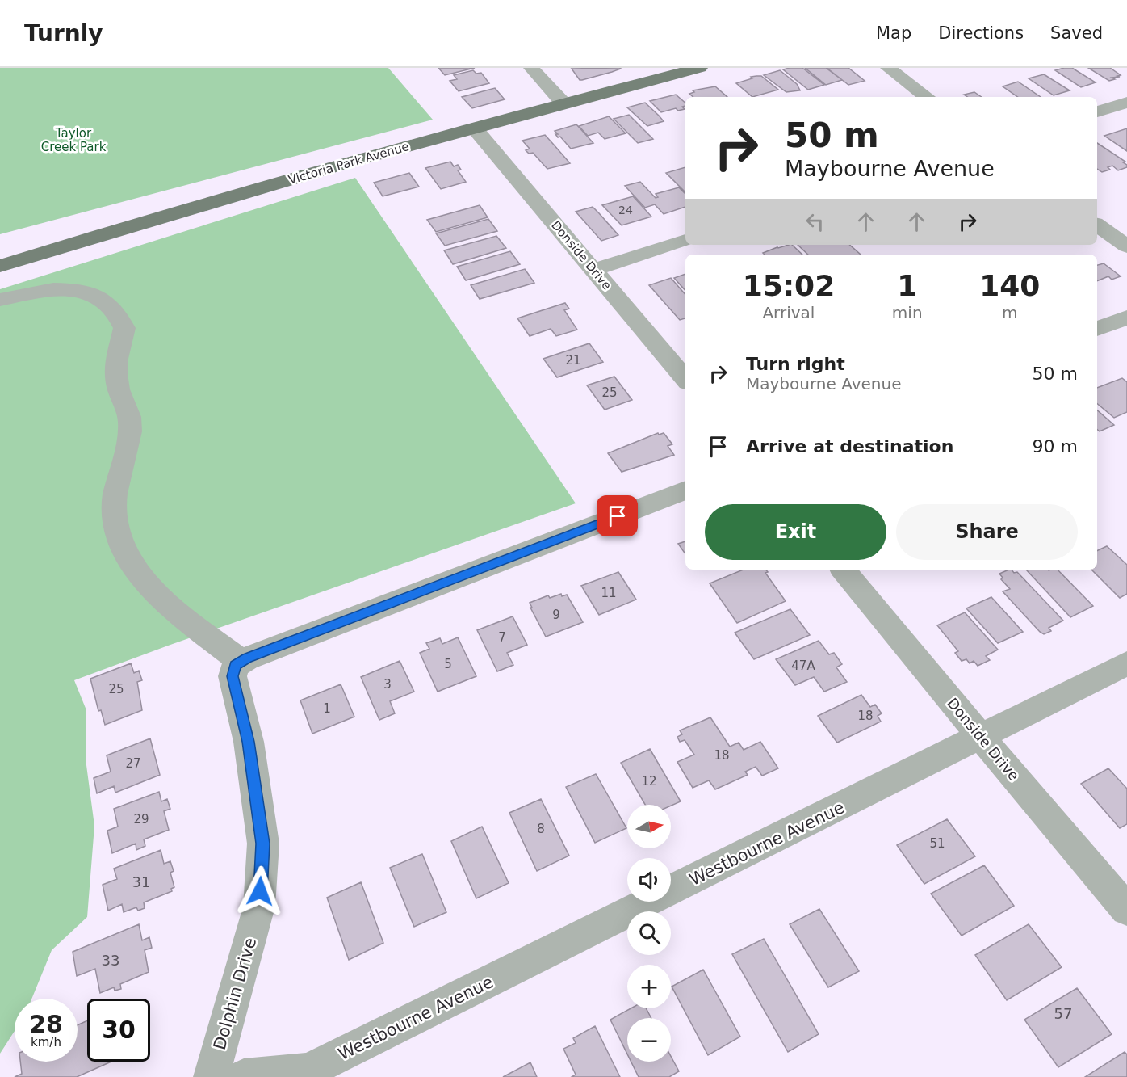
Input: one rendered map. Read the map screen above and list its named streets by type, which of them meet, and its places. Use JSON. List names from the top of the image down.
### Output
{
  "streets": {
    "main road": ["Victoria Park Avenue"],
    "street": ["Donside Drive", "Westbourne Avenue", "Dolphin Drive"]
  },
  "crossings": [
    ["Victoria Park Avenue", "Donside Drive"],
    ["Donside Drive", "Westbourne Avenue"]
  ],
  "parks": ["Taylor Creek Park"],
  "house_numbers": [
    "24",
    "21",
    "25",
    "11",
    "9",
    "7",
    "5",
    "47A",
    "3",
    "25",
    "1",
    "18",
    "18",
    "27",
    "12",
    "29",
    "8",
    "51",
    "31",
    "33",
    "57"
  ],
  "north": "right",
  "page": {
    "header": "Turnly",
    "nav": ["Map", "Directions", "Saved"],
    "turn": ["50 m", "Maybourne Avenue"],
    "eta": [
      "15:02",
      "Arrival",
      "1",
      "min",
      "140",
      "m"
    ],
    "list": [
      {
        "name": "Turn right",
        "note": "Maybourne Avenue",
        "value": "50 m"
      },
      {
        "name": "Arrive at destination",
        "value": "90 m"
      }
    ],
    "buttons": ["Exit", "Share"],
    "map_buttons": ["+", "−"],
    "speed": "28 km/h",
    "limit": "30"
  }
}
